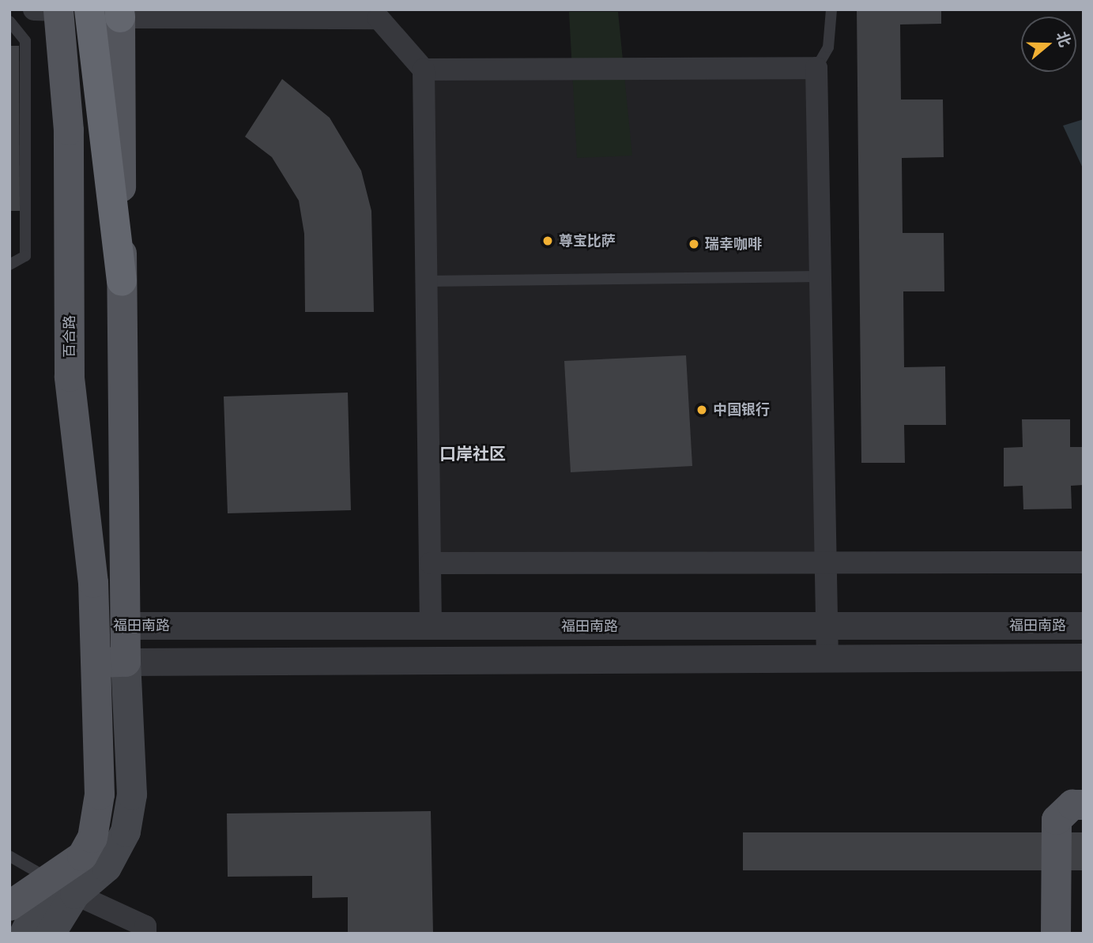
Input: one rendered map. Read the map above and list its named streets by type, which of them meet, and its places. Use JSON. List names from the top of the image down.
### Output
{
  "streets": {
    "main road": ["百合路"],
    "street": ["福田南路"]
  },
  "crossings": [
    ["百合路", "福田南路"]
  ],
  "districts": ["口岸社区"],
  "places": ["尊宝比萨", "瑞幸咖啡", "中国银行"],
  "north": "right"
}
